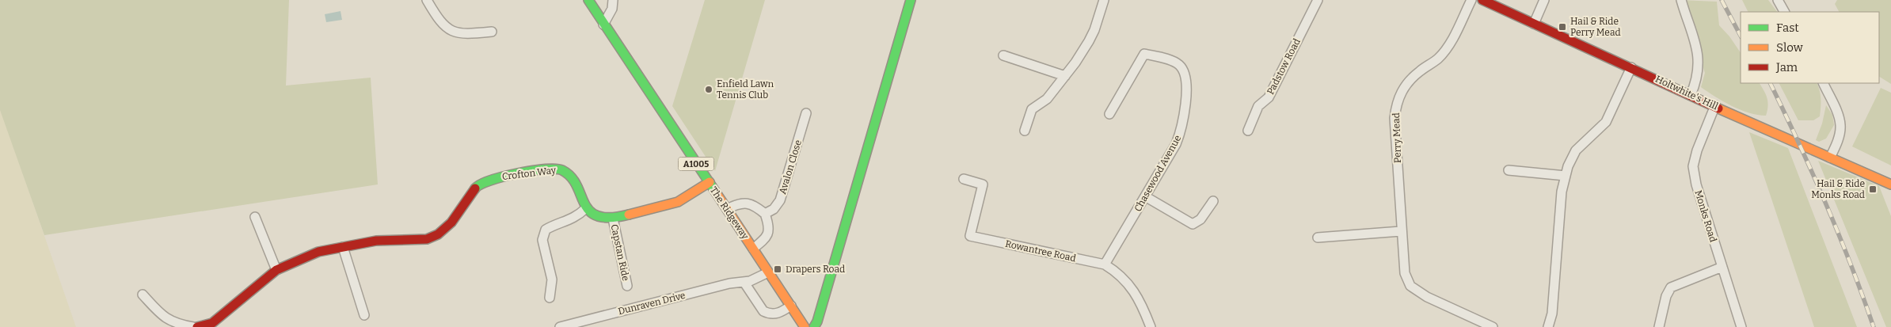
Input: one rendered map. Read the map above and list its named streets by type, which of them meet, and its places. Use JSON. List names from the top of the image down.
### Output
{
  "streets": {
    "street": [
      "Padstow Road",
      "Holtwhite's Hill",
      "Perry Mead",
      "A1005",
      "Avalon Close",
      "Crofton Way",
      "Chasewood Avenue",
      "The Ridgeway",
      "Monks Road",
      "Rowantree Road",
      "Capstan Ride",
      "Dunraven Drive"
    ]
  },
  "crossings": [
    ["Holtwhite's Hill", "Monks Road"],
    ["Chasewood Avenue", "Rowantree Road"],
    ["The Ridgeway", "Dunraven Drive"]
  ],
  "places": {
    "transit": ["Hail & Ride Perry Mead", "Hail & Ride Monks Road", "Drapers Road"],
    "other": ["Enfield Lawn Tennis Club"]
  },
  "legend": ["Fast", "Slow", "Jam"]
}
